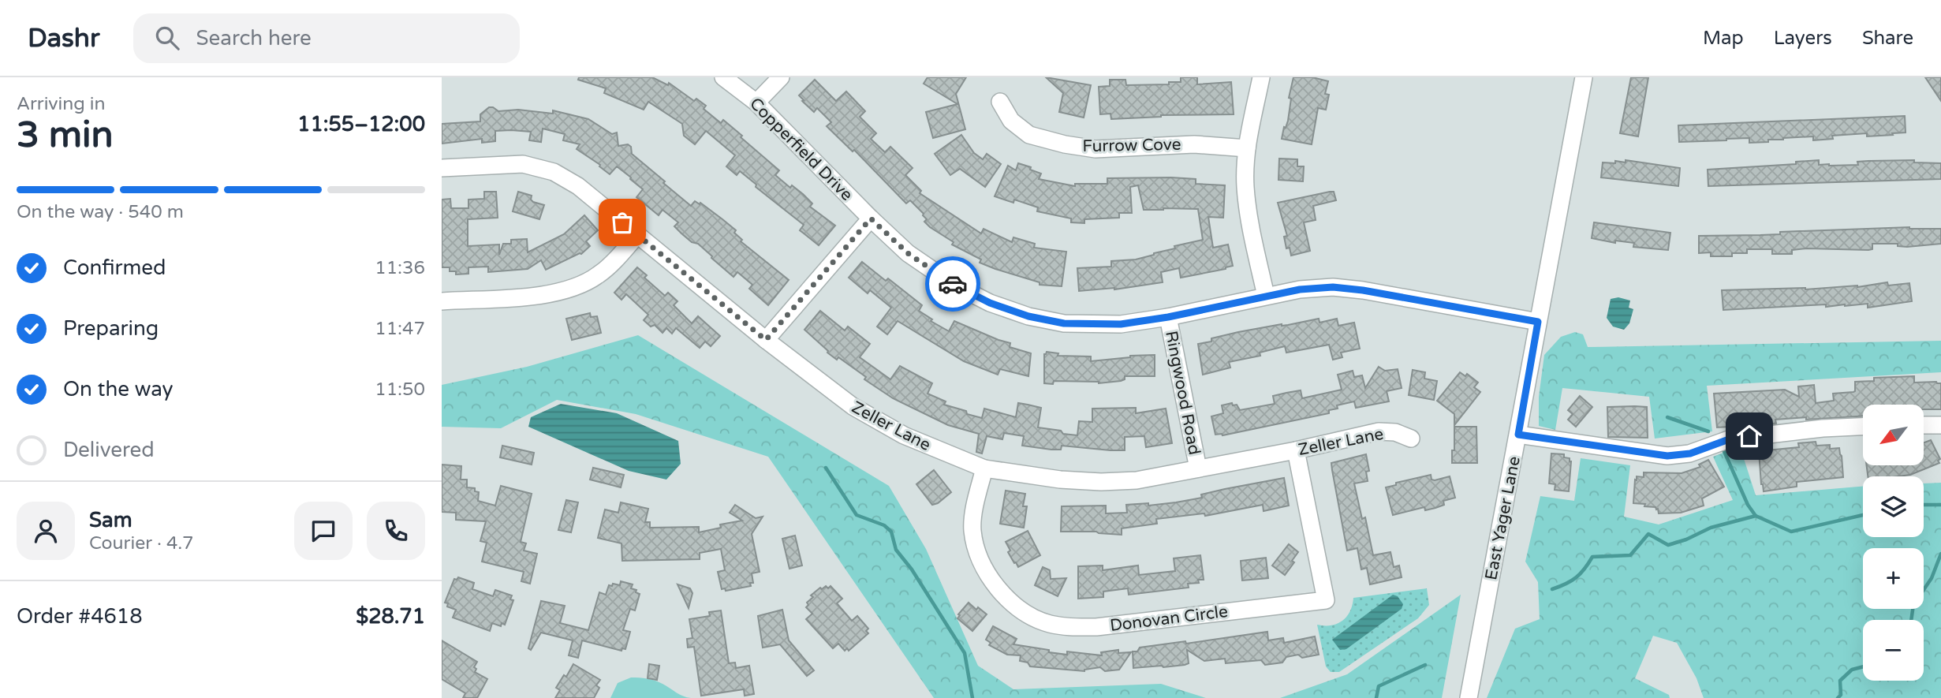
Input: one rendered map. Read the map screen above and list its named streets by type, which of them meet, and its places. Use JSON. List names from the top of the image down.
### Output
{
  "streets": {
    "street": [
      "Furrow Cove",
      "Copperfield Drive",
      "Ringwood Road",
      "Zeller Lane",
      "East Yager Lane",
      "Donovan Circle"
    ]
  },
  "crossings": [
    ["Copperfield Drive", "Ringwood Road"],
    ["Copperfield Drive", "East Yager Lane"],
    ["Ringwood Road", "Zeller Lane"],
    ["Zeller Lane", "Donovan Circle"]
  ],
  "north": "bottom left",
  "page": {
    "header": "Dashr",
    "search": "Search here",
    "nav": ["Map", "Layers", "Share"],
    "heading": ["3 min", "Arriving in", "11:55–12:00"],
    "panel": [
      "Sam",
      "Courier · 4.7",
      "Order #4618",
      "$28.71"
    ],
    "bar": "On the way · 540 m",
    "list": [
      ["Confirmed", "11:36"],
      ["Preparing", "11:47"],
      ["On the way", "11:50"],
      "Delivered"
    ],
    "map_buttons": ["+", "−"]
  }
}
